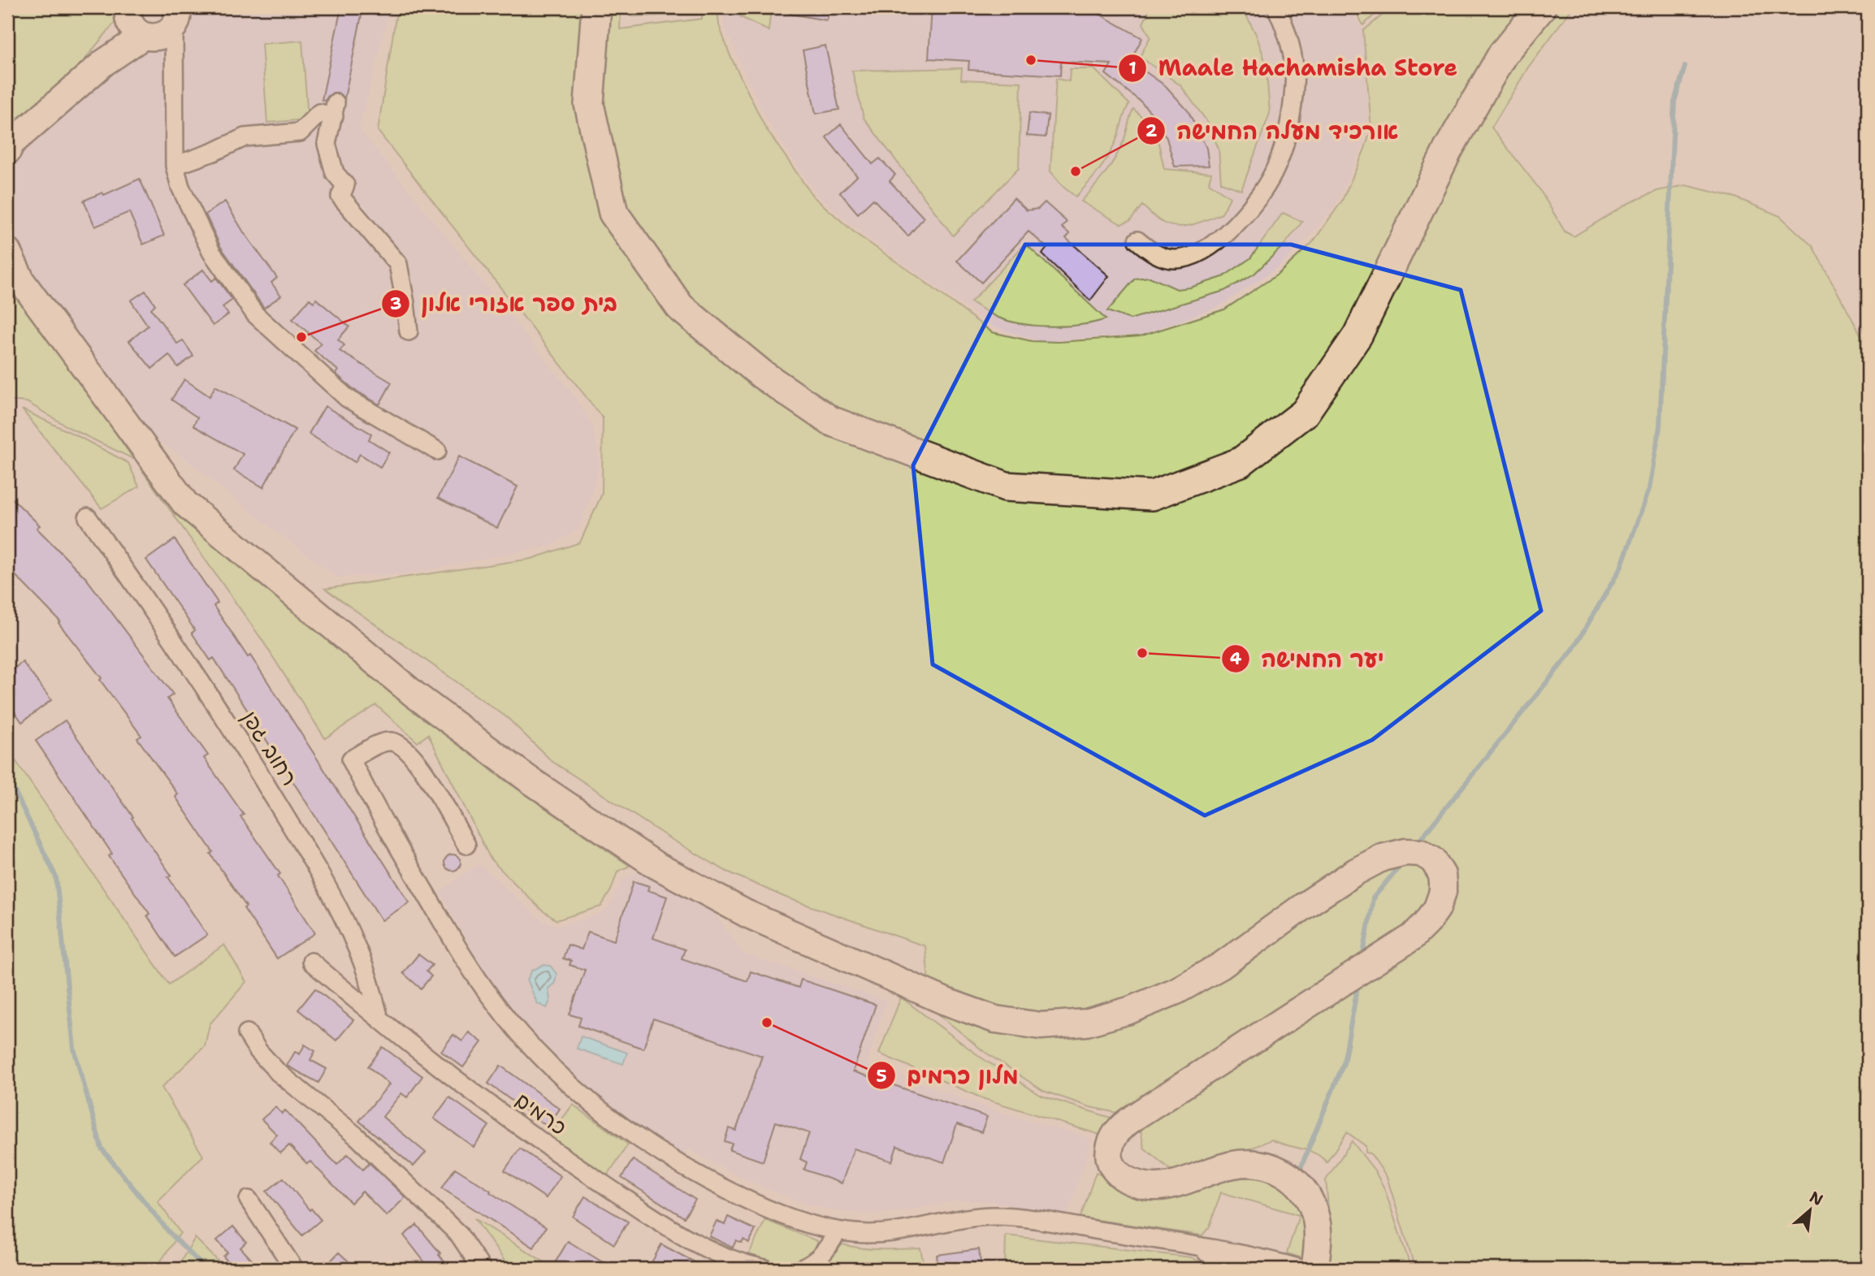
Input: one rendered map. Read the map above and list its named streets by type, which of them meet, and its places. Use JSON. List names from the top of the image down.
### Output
{
  "streets": {
    "street": ["רחוב גפן", "כרמים"]
  },
  "crossings": [
    ["רחוב גפן", "כרמים"]
  ],
  "places": [
    "Maale Hachamisha Store",
    "אורכיד מעלה החמישה",
    "בית ספר אזורי אלון",
    "יער החמישה",
    "מלון כרמים"
  ],
  "north": "top right"
}
